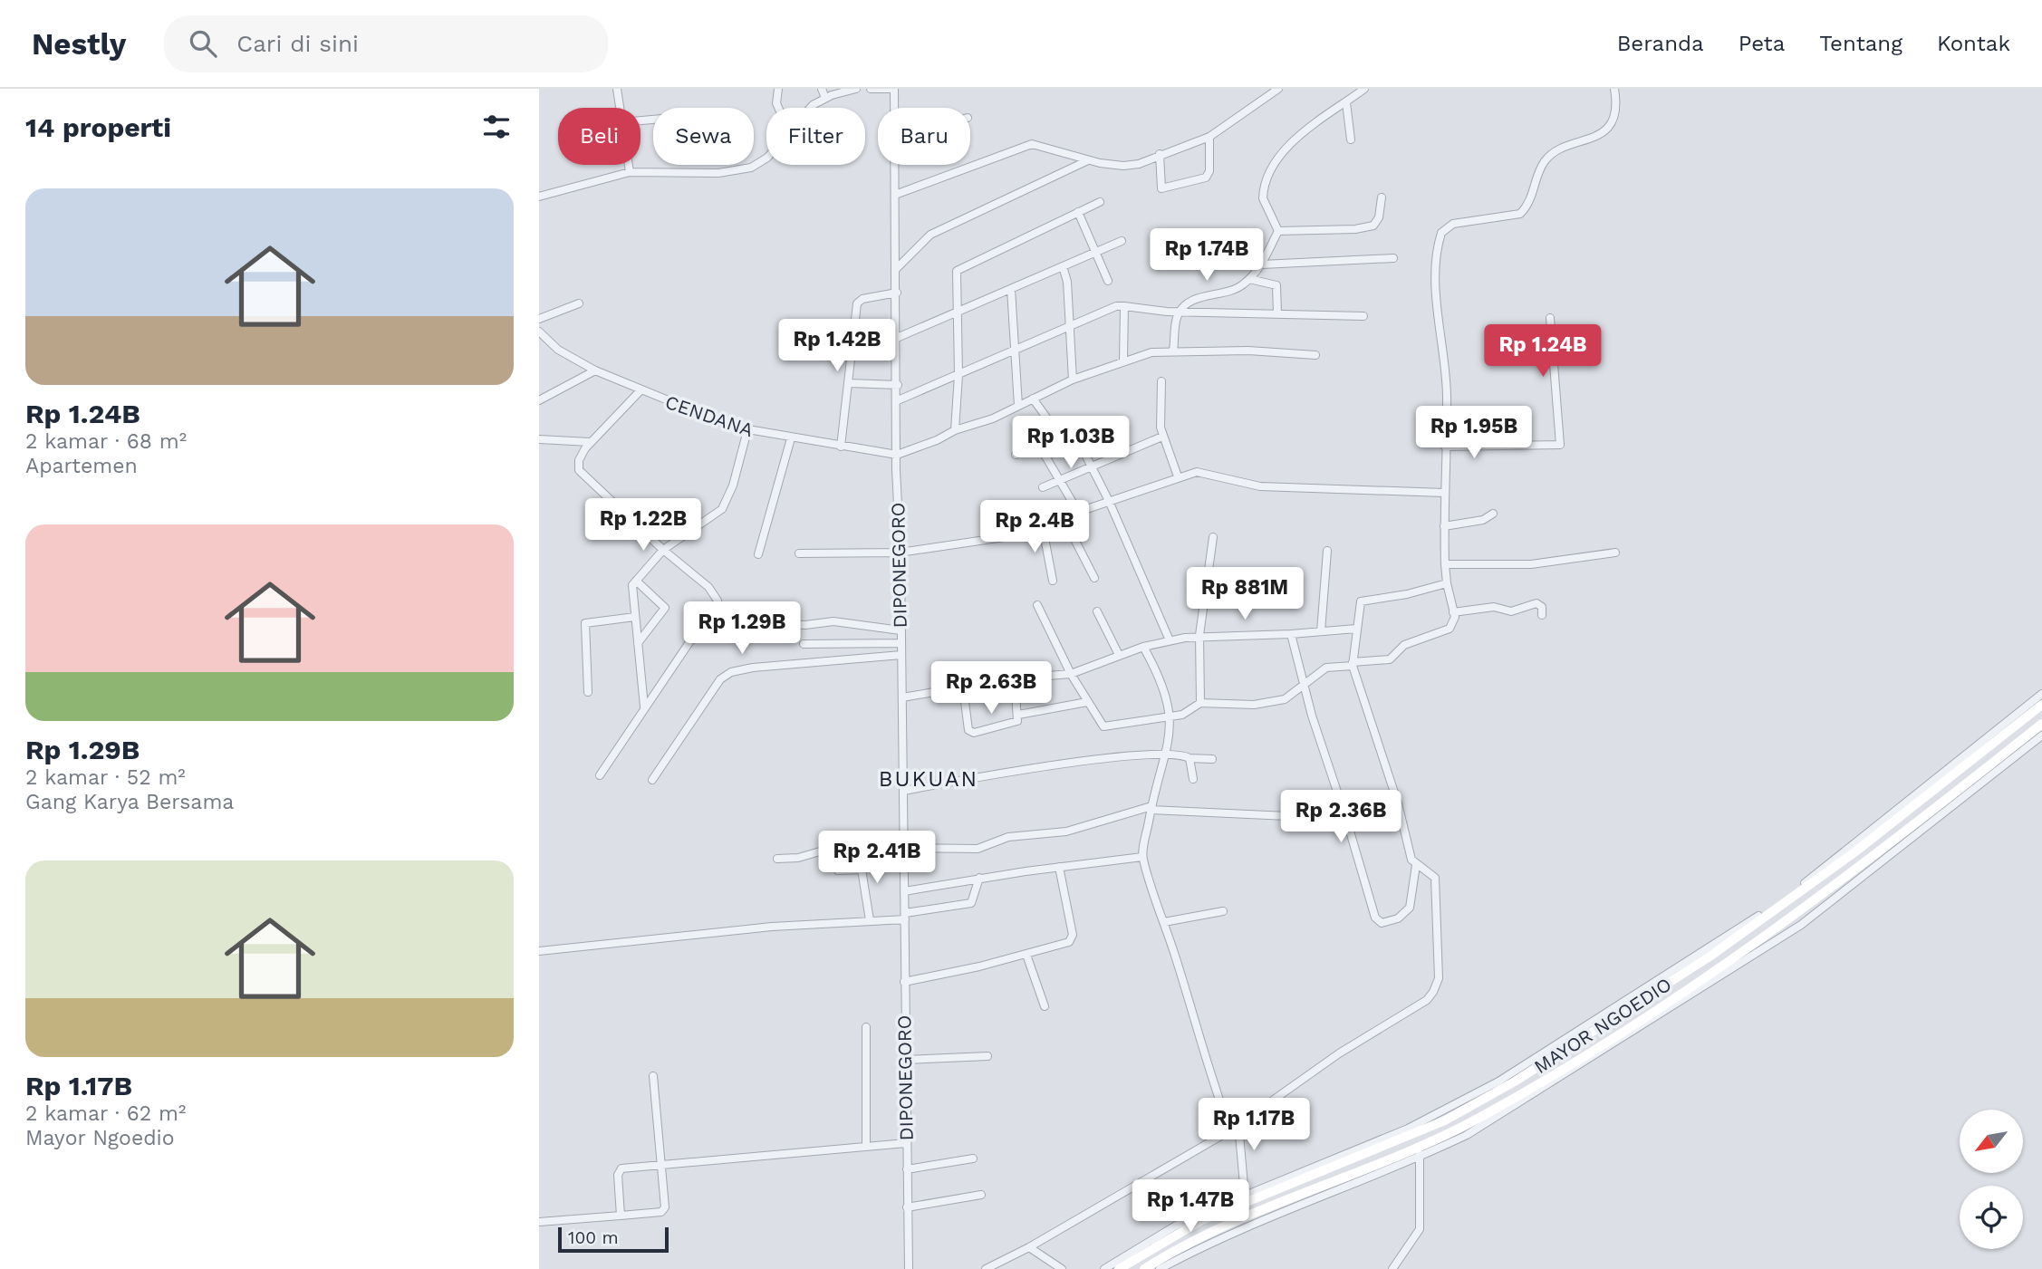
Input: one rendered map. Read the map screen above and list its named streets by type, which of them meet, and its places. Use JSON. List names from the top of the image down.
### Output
{
  "streets": {
    "street": ["CENDANA", "DIPONEGORO", "MAYOR NGOEDIO"]
  },
  "crossings": [
    ["CENDANA", "DIPONEGORO"]
  ],
  "districts": ["BUKUAN"],
  "scale_bar": "100 m",
  "north": "bottom left",
  "page": {
    "header": "Nestly",
    "search": "Cari di sini",
    "nav": [
      "Beranda",
      "Peta",
      "Tentang",
      "Kontak"
    ],
    "heading": "14 properti",
    "chip": [
      "Beli",
      "Sewa",
      "Filter",
      "Baru"
    ],
    "list": [
      {
        "name": "Rp 1.24B",
        "note": "2 kamar · 68 m² · Apartemen"
      },
      {
        "name": "Rp 1.29B",
        "note": "2 kamar · 52 m² · Gang Karya Bersama"
      },
      {
        "name": "Rp 1.17B",
        "note": "2 kamar · 62 m² · Mayor Ngoedio"
      }
    ],
    "price": [
      "Rp 1.74B",
      "Rp 1.42B",
      "Rp 1.24B",
      "Rp 1.95B",
      "Rp 1.03B",
      "Rp 1.22B",
      "Rp 2.4B",
      "Rp 881M",
      "Rp 1.29B",
      "Rp 2.63B",
      "Rp 2.36B",
      "Rp 2.41B",
      "Rp 1.17B",
      "Rp 1.47B"
    ],
    "scale": "100 m"
  }
}
